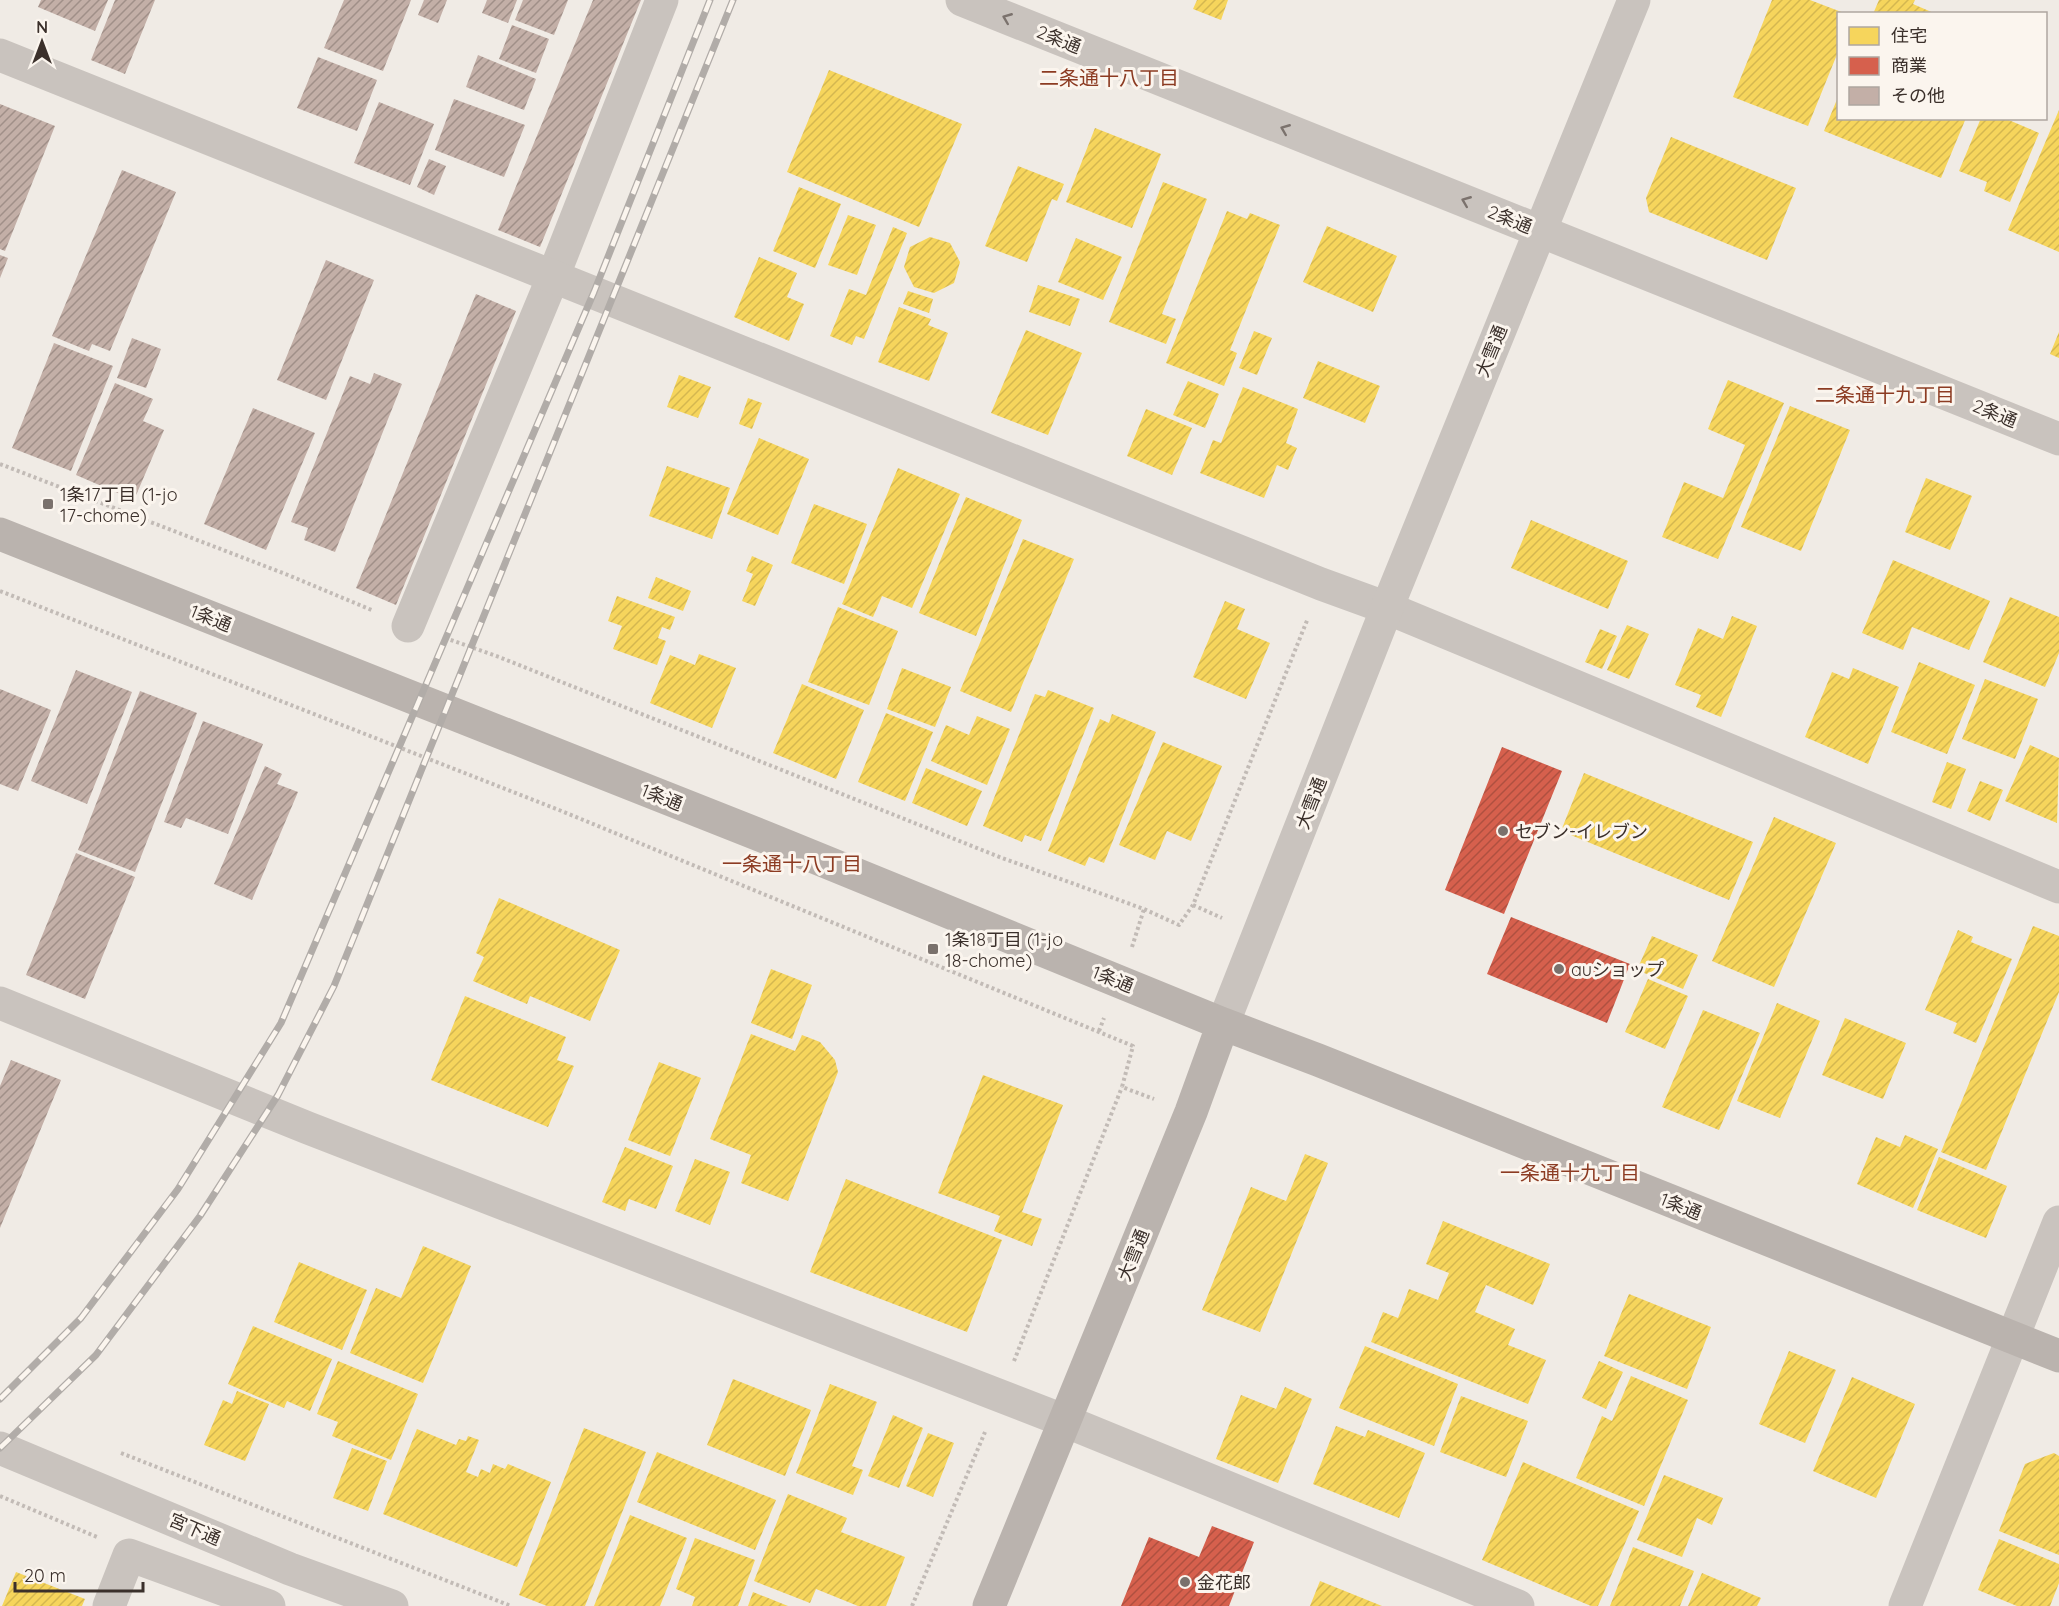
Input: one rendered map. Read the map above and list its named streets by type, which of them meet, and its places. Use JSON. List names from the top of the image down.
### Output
{
  "streets": {
    "main road": ["大雪通", "1条通"],
    "street": ["2条通", "宮下通"]
  },
  "crossings": [
    ["2条通", "大雪通"],
    ["大雪通", "1条通"]
  ],
  "one_way": ["2条通"],
  "districts": [
    "二条通十八丁目",
    "二条通十九丁目",
    "一条通十八丁目",
    "一条通十九丁目"
  ],
  "places": {
    "transit": ["1条17丁目 (1-jo 17-chome)", "1条18丁目 (1-jo 18-chome)"],
    "other": ["セブン-イレブン", "auショップ", "金花郎"]
  },
  "legend": ["住宅", "商業", "その他"],
  "scale_bar": "20 m",
  "north": "top"
}
